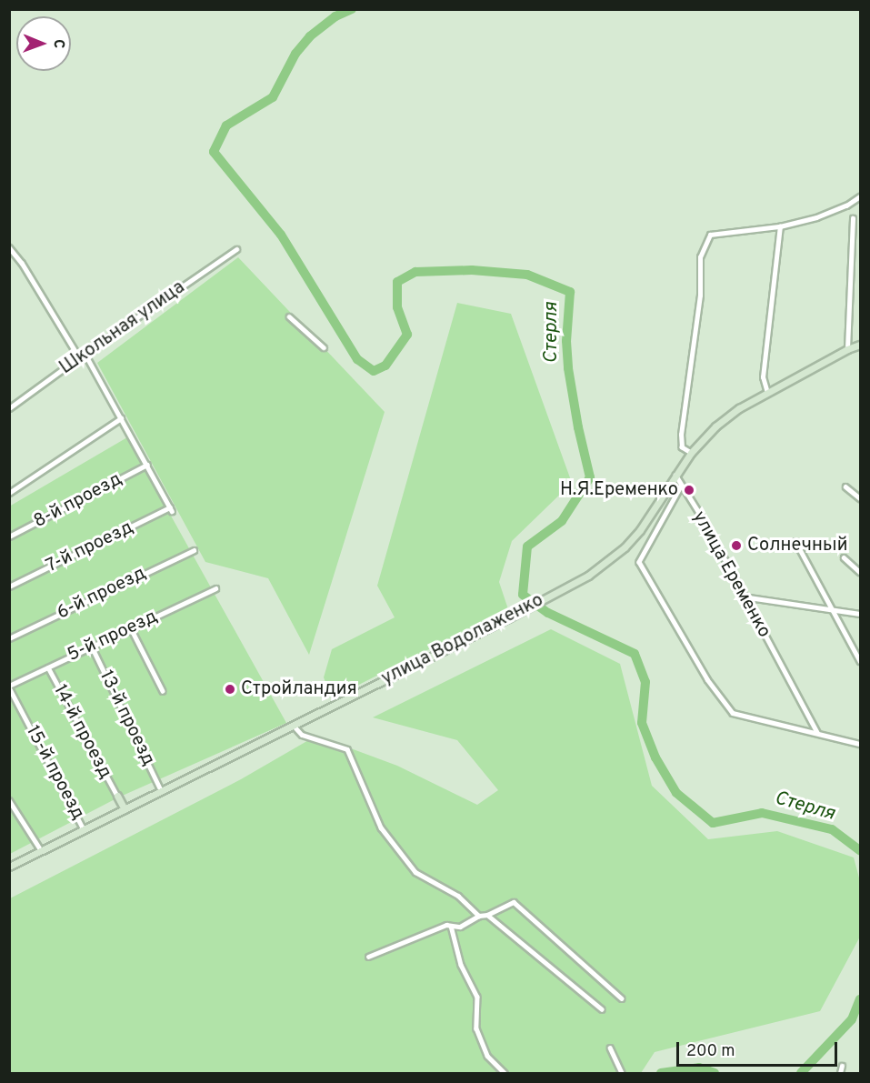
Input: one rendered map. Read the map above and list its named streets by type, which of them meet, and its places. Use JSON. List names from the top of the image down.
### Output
{
  "streets": {
    "main road": ["улица Водолаженко"],
    "street": [
      "Школьная улица",
      "8-й проезд",
      "7-й проезд",
      "улица Еременко",
      "6-й проезд",
      "5-й проезд",
      "13-й проезд",
      "14-й проезд",
      "15-й проезд"
    ]
  },
  "crossings": [
    ["8-й проезд", "7-й проезд"],
    ["улица Еременко", "улица Водолаженко"],
    ["5-й проезд", "13-й проезд"],
    ["5-й проезд", "14-й проезд"],
    ["5-й проезд", "15-й проезд"],
    ["улица Водолаженко", "13-й проезд"],
    ["улица Водолаженко", "15-й проезд"]
  ],
  "water": ["Стерля"],
  "places": ["Н.Я.Еременко", "Солнечный", "Стройландия"],
  "scale_bar": "200 m",
  "north": "right"
}
